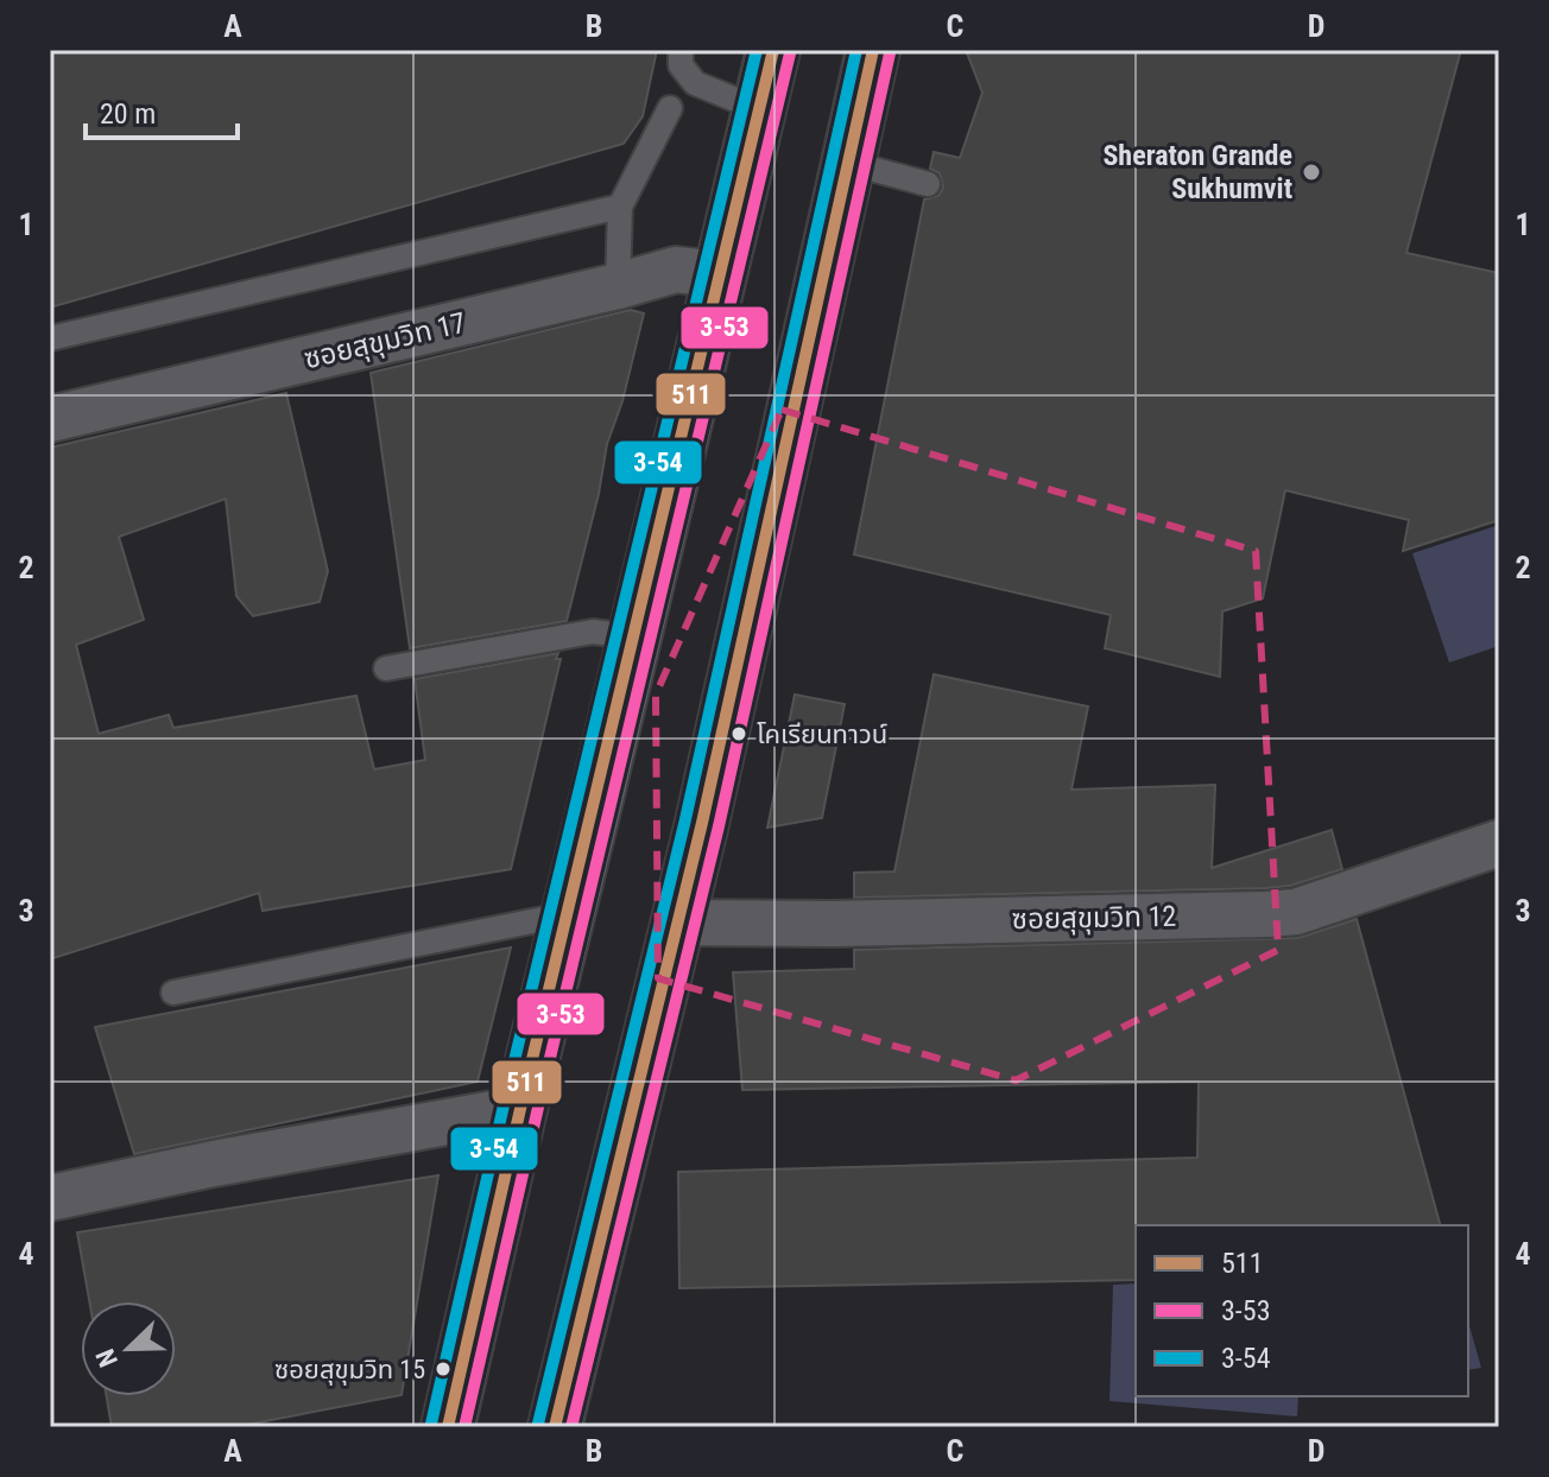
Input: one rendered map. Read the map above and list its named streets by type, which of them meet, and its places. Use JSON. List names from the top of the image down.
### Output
{
  "streets": {
    "street": ["ซอยสุขุมวิท 17", "ซอยสุขุมวิท 12"]
  },
  "places": ["Sheraton Grande Sukhumvit", "โคเรียนทาวน์", "ซอยสุขุมวิท 15"],
  "lines": ["transit line 511", "transit line 3-54", "transit line 3-53"],
  "legend": ["511", "3-53", "3-54"],
  "scale_bar": "20 m",
  "north": "bottom left",
  "grid": {
    "columns": [
      "A",
      "B",
      "C",
      "D"
    ],
    "rows": [
      "1",
      "2",
      "3",
      "4"
    ]
  }
}
